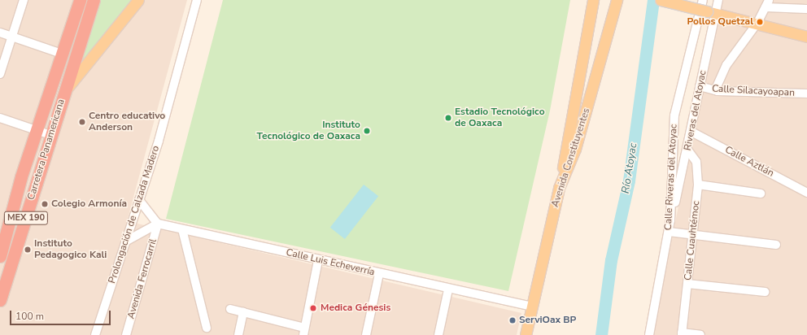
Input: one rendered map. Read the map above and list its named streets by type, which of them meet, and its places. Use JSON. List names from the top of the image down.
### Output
{
  "streets": {
    "highway": ["Carretera Panamericana", "MEX 190"],
    "main road": ["Avenida Constituyentes"],
    "street": [
      "Calle Silacayoapan",
      "Riveras del Atoyac",
      "Calle Aztlán",
      "Calle Riveras del Atoyac",
      "Prolongación de Calzada Madero",
      "Calle Cuauhtémoc",
      "Calle Luis Echeverría",
      "Avenida Ferrocarril"
    ]
  },
  "crossings": [
    ["Calle Silacayoapan", "Riveras del Atoyac"],
    ["Riveras del Atoyac", "Calle Aztlán"],
    ["Riveras del Atoyac", "Calle Riveras del Atoyac"],
    ["Riveras del Atoyac", "Calle Cuauhtémoc"],
    ["Carretera Panamericana", "MEX 190"],
    ["Avenida Constituyentes", "Calle Luis Echeverría"],
    ["Calle Luis Echeverría", "Avenida Ferrocarril"]
  ],
  "water": ["Río Atoyac"],
  "places": [
    "Pollos Quetzal",
    "Estadio Tecnológico de Oaxaca",
    "Centro educativo Anderson",
    "Instituto Tecnológico de Oaxaca",
    "Colegio Armonía",
    "Instituto Pedagogico Kali",
    "Medica Génesis",
    "ServiOax BP"
  ],
  "scale_bar": "100 m"
}
